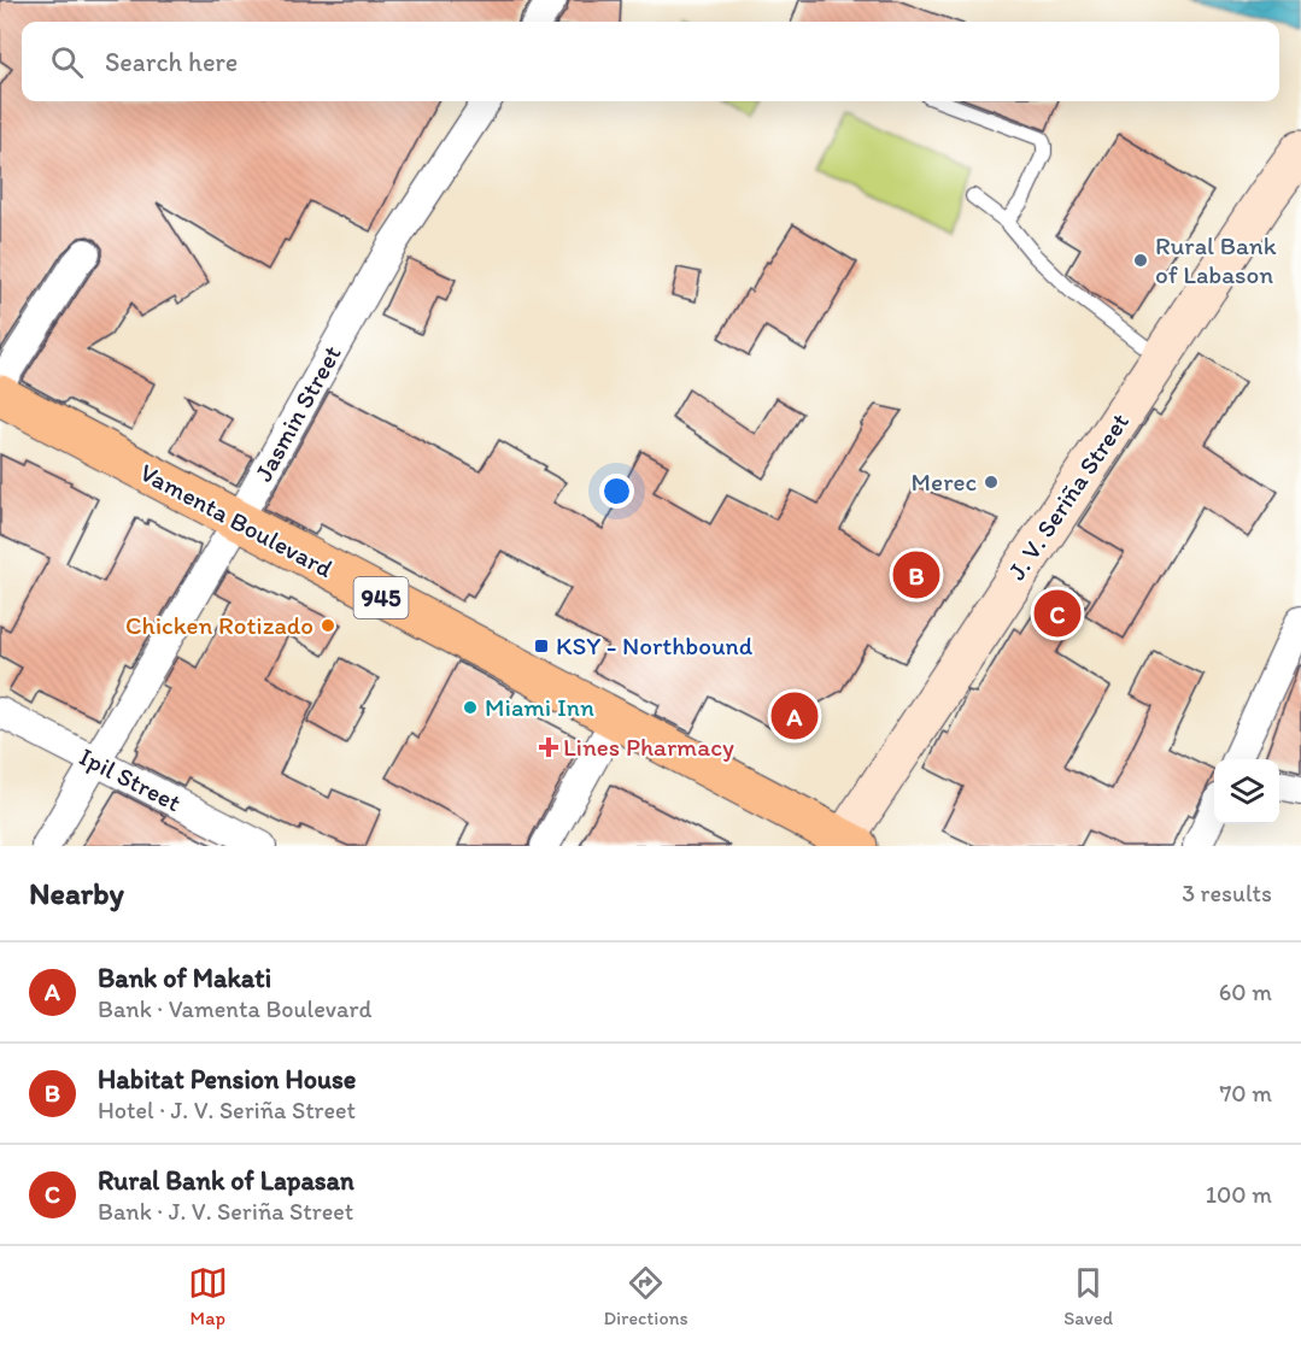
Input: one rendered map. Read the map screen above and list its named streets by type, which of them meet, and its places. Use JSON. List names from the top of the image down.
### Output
{
  "streets": {
    "main road": ["J. V. Seriña Street", "Vamenta Boulevard", "945"],
    "street": ["Jasmin Street", "Ipil Street"]
  },
  "crossings": [
    ["Jasmin Street", "Vamenta Boulevard"],
    ["Jasmin Street", "Ipil Street"],
    ["J. V. Seriña Street", "Vamenta Boulevard"]
  ],
  "places": {
    "other": [
      "Rural Bank of Labason",
      "Merec",
      "Chicken Rotizado",
      "Miami Inn"
    ],
    "transit": ["KSY - Northbound"],
    "health": ["Lines Pharmacy"]
  },
  "page": {
    "search": "Search here",
    "pins": ["B", "C", "A"],
    "heading": ["Nearby", "3 results"],
    "list": [
      {
        "mark": "A",
        "name": "Bank of Makati",
        "note": "Bank · Vamenta Boulevard",
        "value": "60 m"
      },
      {
        "mark": "B",
        "name": "Habitat Pension House",
        "note": "Hotel · J. V. Seriña Street",
        "value": "70 m"
      },
      {
        "mark": "C",
        "name": "Rural Bank of Lapasan",
        "note": "Bank · J. V. Seriña Street",
        "value": "100 m"
      }
    ],
    "nav": ["Map", "Directions", "Saved"]
  }
}
